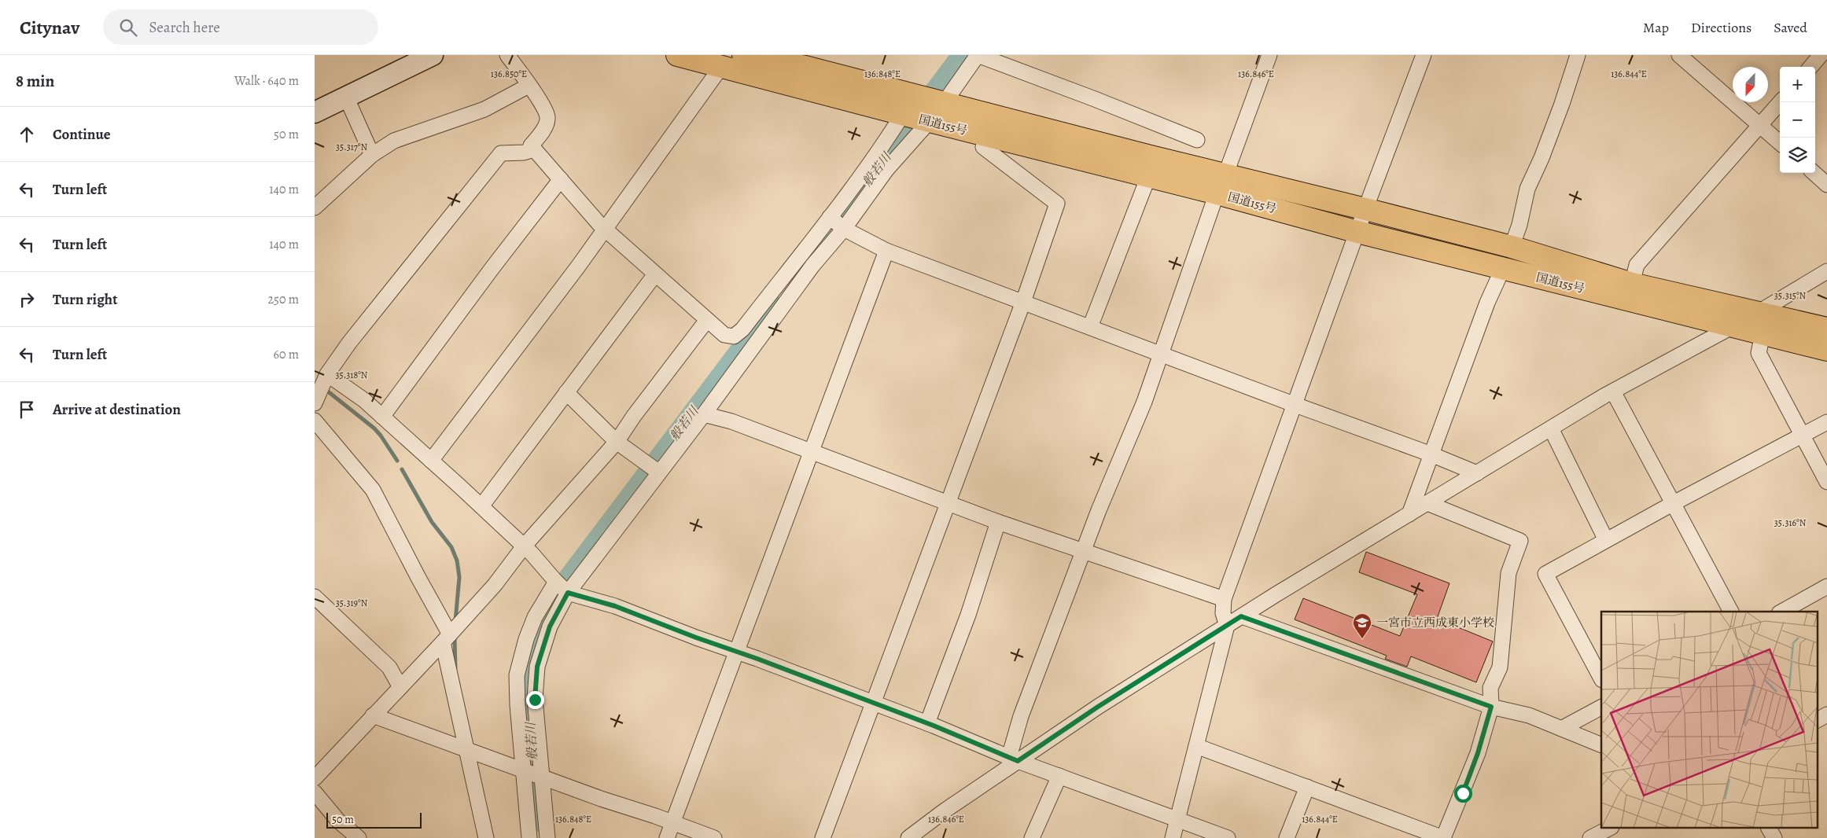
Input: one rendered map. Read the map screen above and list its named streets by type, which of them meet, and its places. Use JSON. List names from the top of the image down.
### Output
{
  "streets": {
    "highway": ["国道155号"]
  },
  "water": ["般若川"],
  "places": {
    "school or university": ["一宮市立西成東小学校"]
  },
  "scale_bar": "50 m",
  "north": "bottom",
  "page": {
    "header": "Citynav",
    "search": "Search here",
    "nav": ["Map", "Directions", "Saved"],
    "heading": ["8 min", "Walk · 640 m"],
    "map_buttons": ["+", "−"],
    "list": [
      ["Continue", "50 m"],
      ["Turn left", "140 m"],
      ["Turn left", "140 m"],
      ["Turn right", "250 m"],
      ["Turn left", "60 m"],
      "Arrive at destination"
    ],
    "scale": "50 m"
  },
  "coordinates": [
    "136.850°E",
    "136.848°E",
    "136.846°E",
    "136.844°E",
    "35.317°N",
    "35.315°N",
    "35.318°N",
    "35.316°N",
    "35.319°N"
  ]
}
